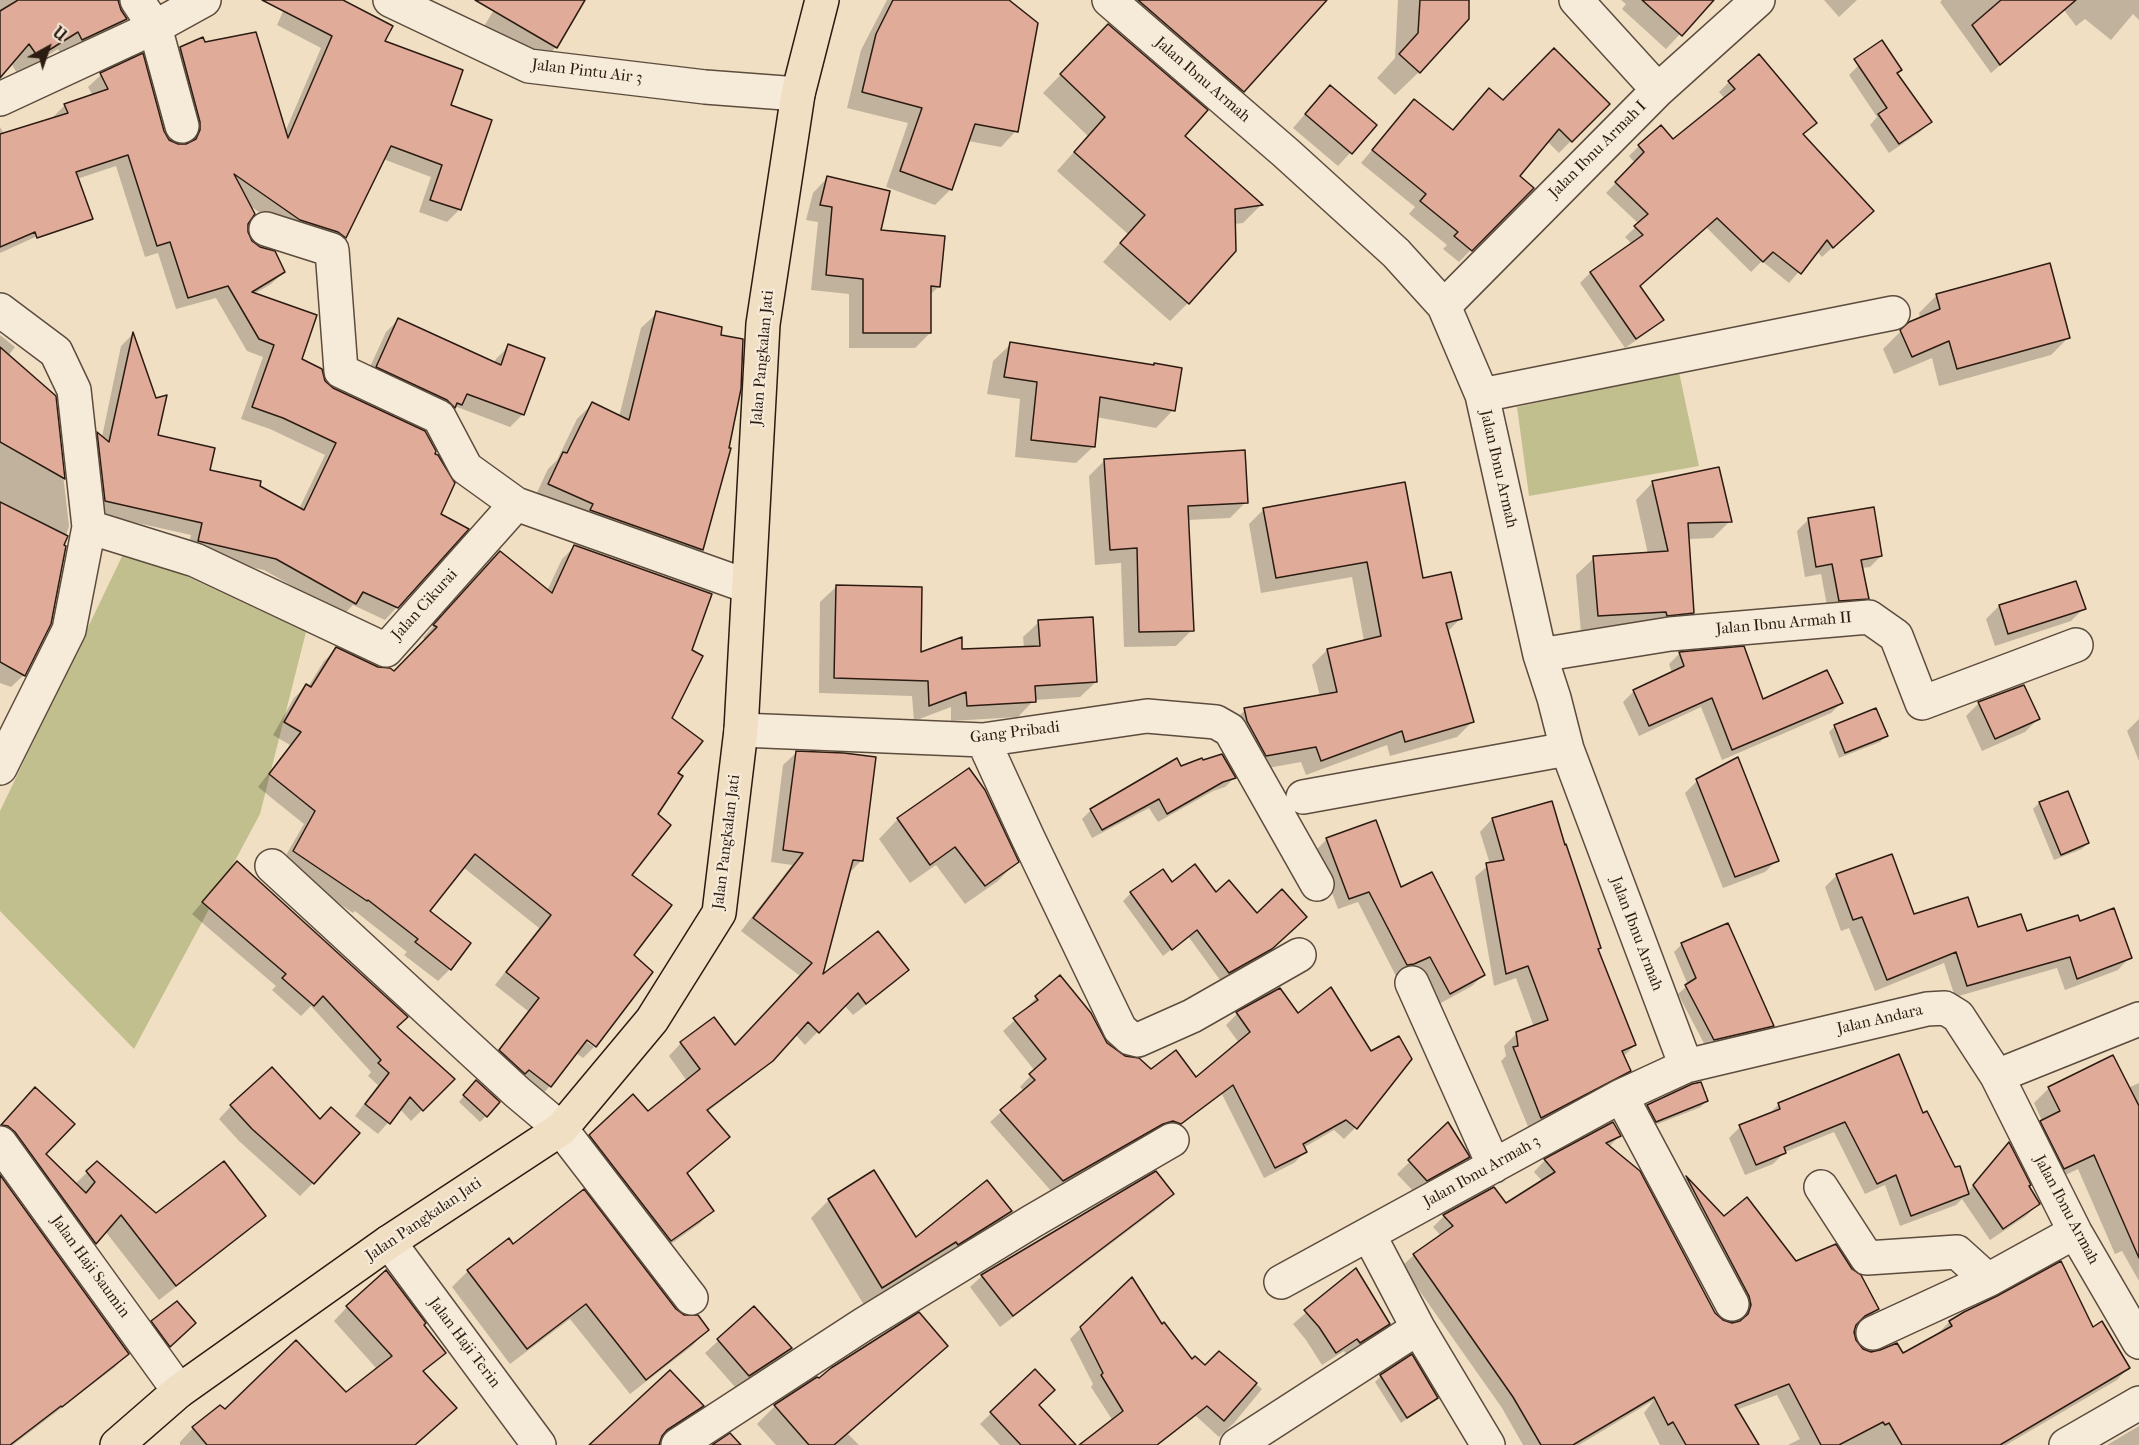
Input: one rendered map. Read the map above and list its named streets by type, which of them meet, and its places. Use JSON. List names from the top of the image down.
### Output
{
  "streets": {
    "main road": ["Jalan Pangkalan Jati"],
    "street": [
      "Jalan Pintu Air 3",
      "Jalan Ibnu Armah",
      "Jalan Ibnu Armah I",
      "Jalan Cikurai",
      "Jalan Ibnu Armah II",
      "Gang Pribadi",
      "Jalan Andara",
      "Jalan Ibnu Armah 3",
      "Jalan Haji Saumin",
      "Jalan Haji Terin"
    ]
  },
  "crossings": [
    ["Jalan Pintu Air 3", "Jalan Pangkalan Jati"],
    ["Jalan Ibnu Armah", "Jalan Ibnu Armah I"],
    ["Jalan Ibnu Armah", "Jalan Ibnu Armah II"],
    ["Jalan Ibnu Armah", "Jalan Andara"],
    ["Jalan Ibnu Armah", "Jalan Ibnu Armah 3"],
    ["Jalan Pangkalan Jati", "Gang Pribadi"],
    ["Jalan Pangkalan Jati", "Jalan Haji Saumin"],
    ["Jalan Pangkalan Jati", "Jalan Haji Terin"],
    ["Jalan Andara", "Jalan Ibnu Armah 3"]
  ],
  "north": "top right"
}
